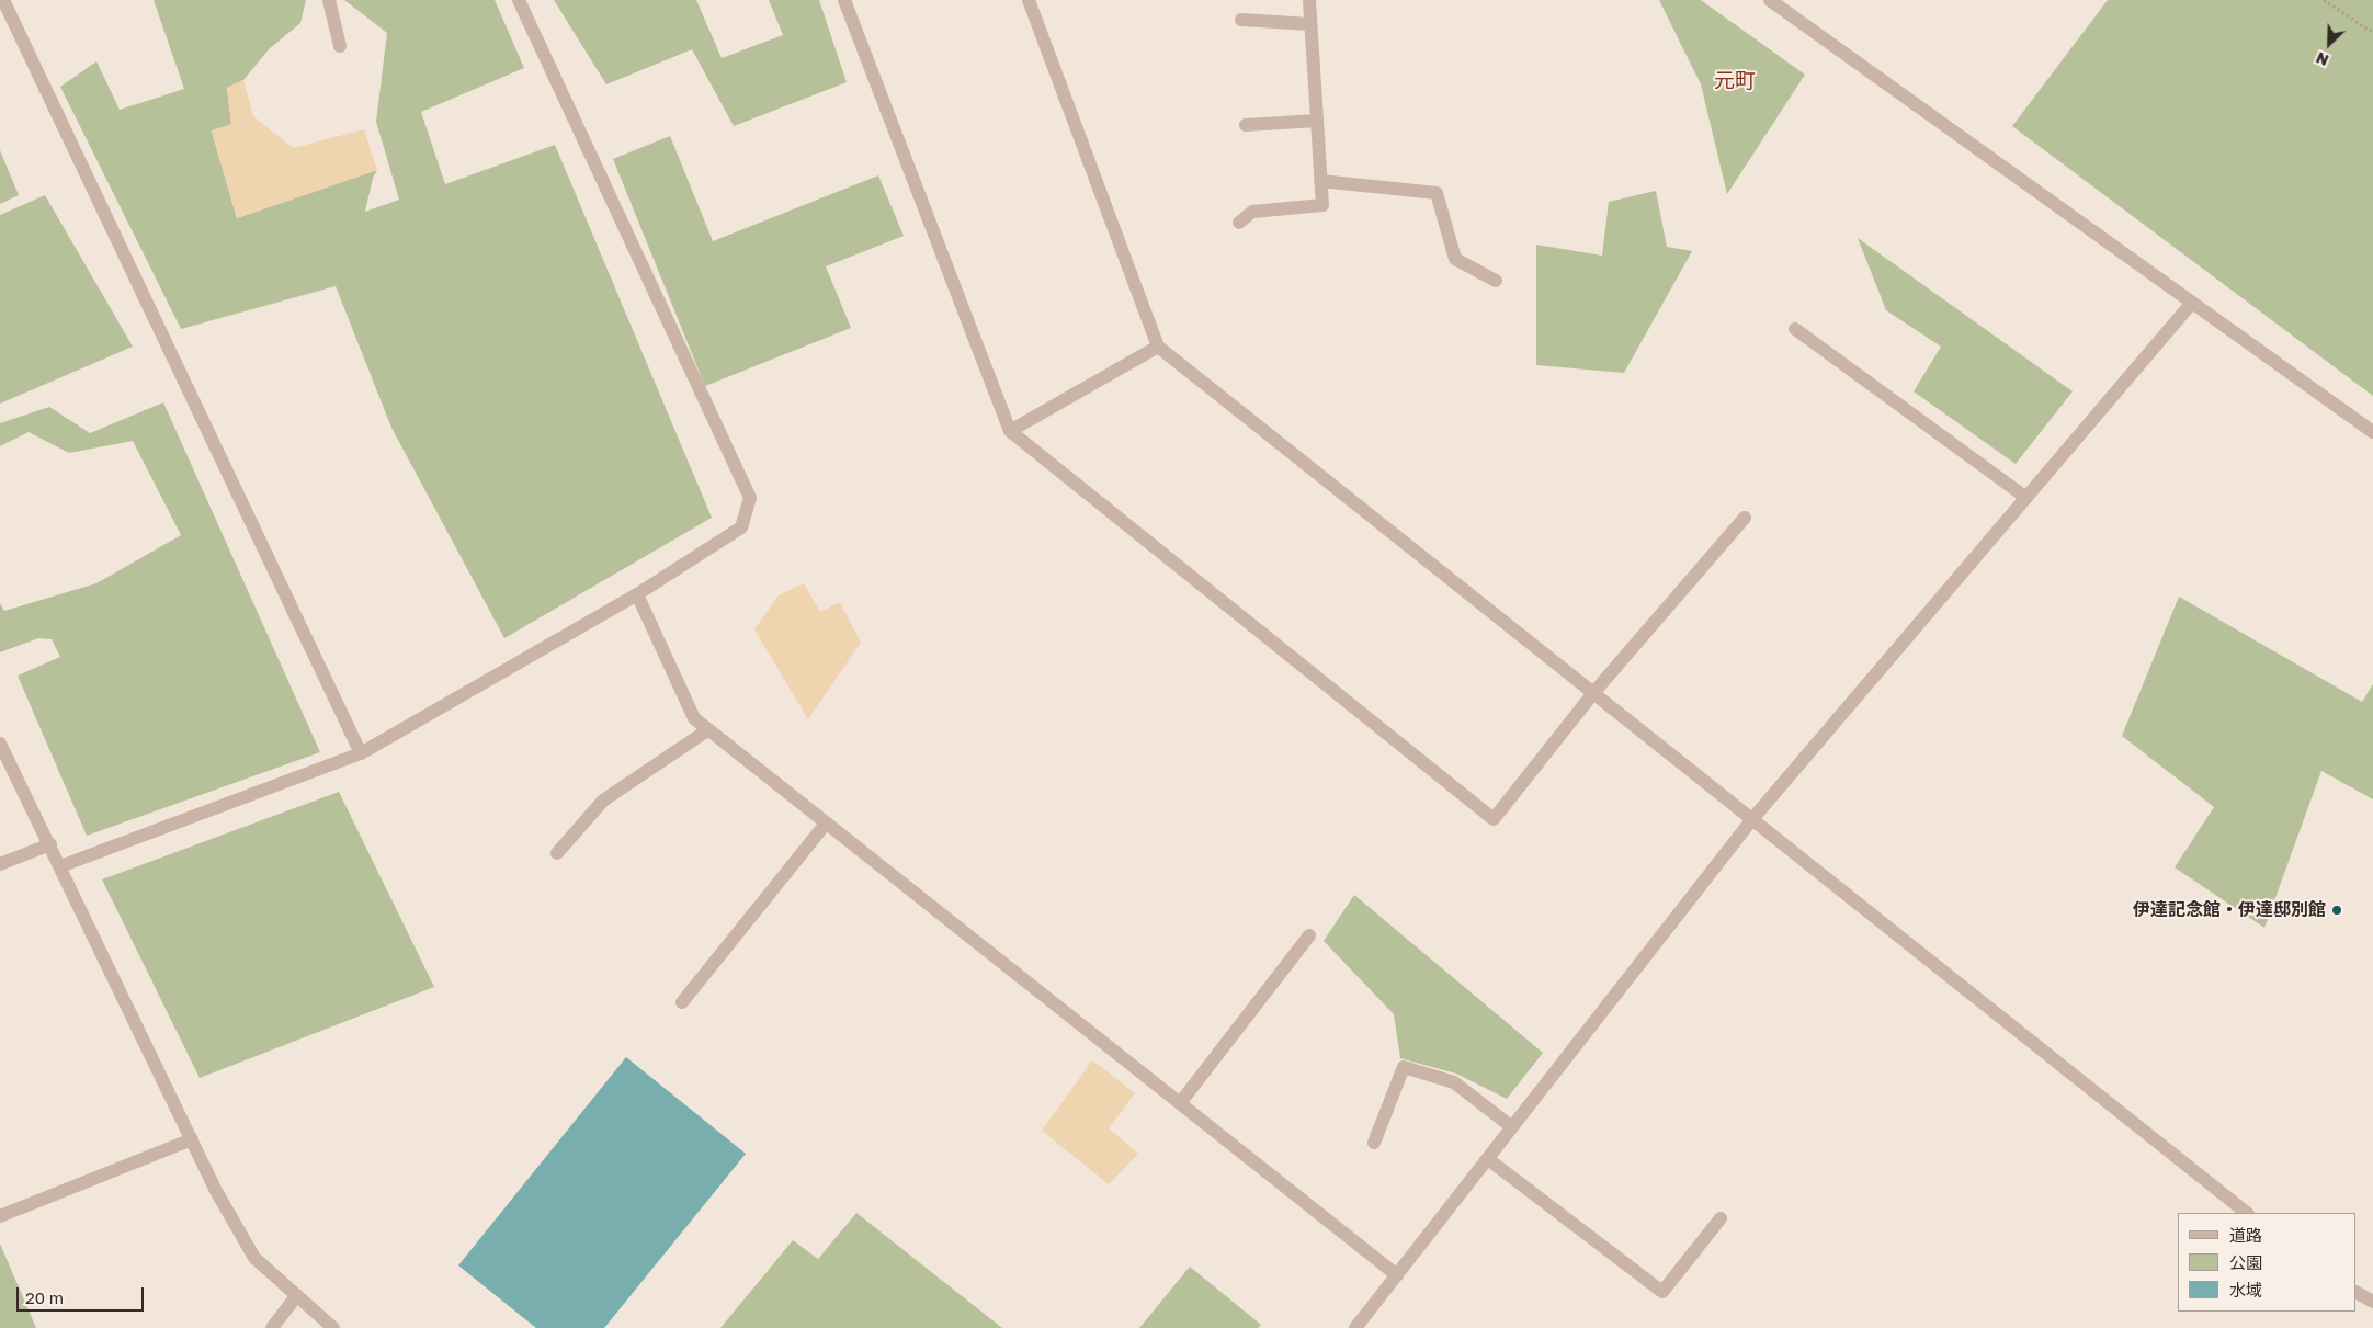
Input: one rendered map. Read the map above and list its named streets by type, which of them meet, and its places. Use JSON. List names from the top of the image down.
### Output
{
  "districts": ["元町"],
  "places": ["伊達記念館・伊達邸別館"],
  "legend": ["道路", "公園", "水域"],
  "scale_bar": "20 m",
  "north": "bottom left"
}
